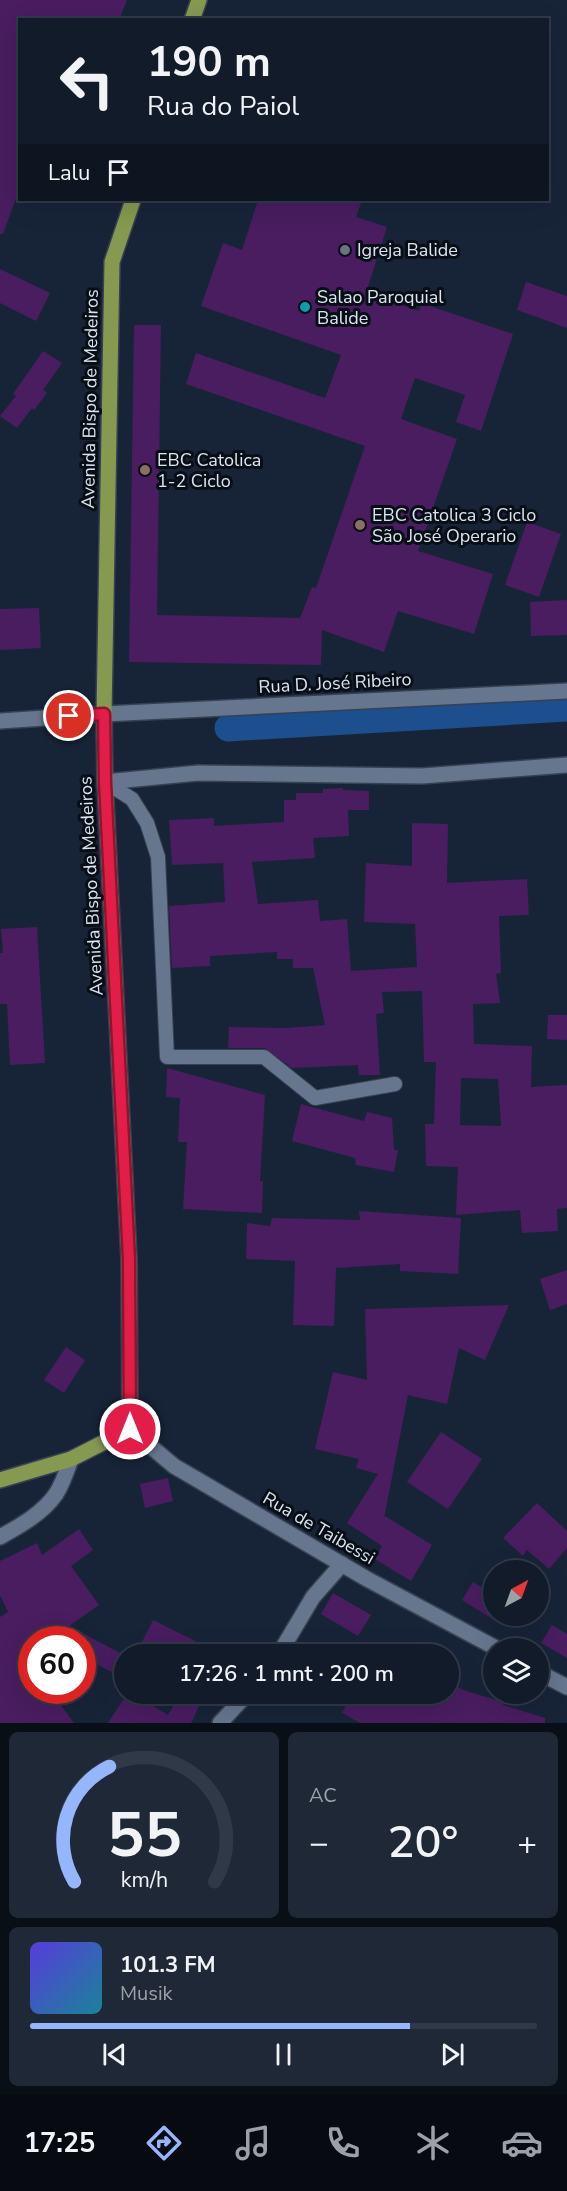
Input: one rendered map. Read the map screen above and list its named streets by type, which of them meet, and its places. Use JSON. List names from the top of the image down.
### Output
{
  "streets": {
    "main road": ["Avenida Bispo de Medeiros"],
    "street": ["Rua D. José Ribeiro", "Rua de Taibessi"]
  },
  "crossings": [
    ["Avenida Bispo de Medeiros", "Rua D. José Ribeiro"],
    ["Avenida Bispo de Medeiros", "Rua de Taibessi"]
  ],
  "places": [
    "Igreja Balide",
    "Salao Paroquial Balide",
    "EBC Catolica 1-2 Ciclo",
    "EBC Catolica 3 Ciclo São José Operario"
  ],
  "north": "top right",
  "page": {
    "turn": ["190 m", "Rua do Paiol"],
    "then": "Lalu",
    "limit": "60",
    "trip": "17:26 · 1 mnt · 200 m",
    "tile": "AC",
    "heat": ["−", "20°", "+"],
    "song": ["101.3 FM", "Musik"],
    "tabs": "17:25",
    "gauge": ["55", "km/h"]
  }
}
